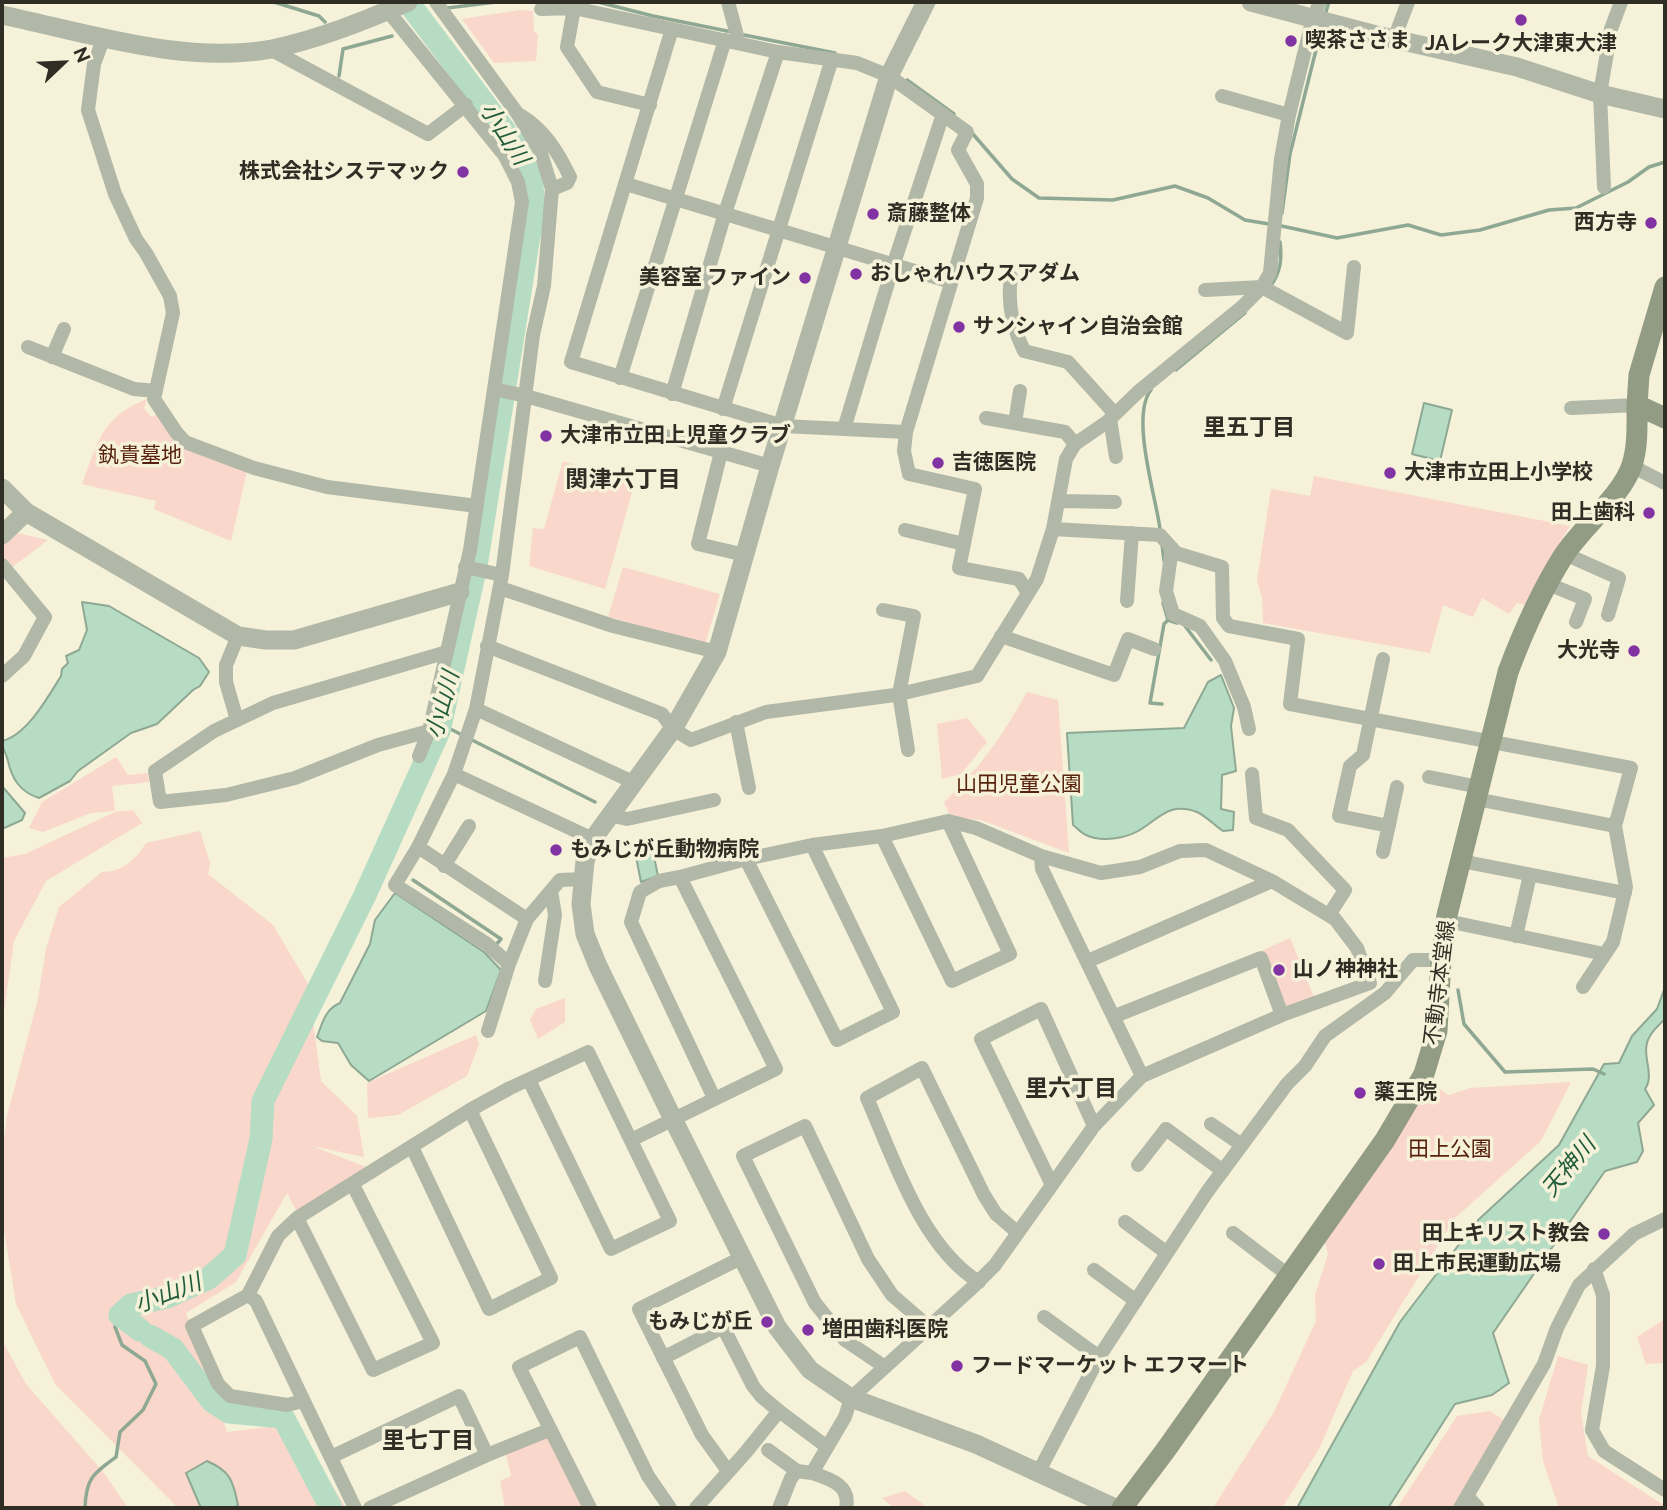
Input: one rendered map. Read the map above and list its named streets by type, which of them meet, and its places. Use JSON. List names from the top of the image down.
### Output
{
  "streets": {
    "main road": ["不動寺本堂線"]
  },
  "districts": [
    "里五丁目",
    "関津六丁目",
    "里六丁目",
    "里七丁目"
  ],
  "water": ["小山川", "天神川"],
  "parks": ["釻貴墓地", "山田児童公園", "田上公園"],
  "places": [
    "JAレーク大津東大津",
    "喫茶ささま",
    "株式会社システマック",
    "斎藤整体",
    "西方寺",
    "おしゃれハウスアダム",
    "美容室 ファイン",
    "サンシャイン自治会館",
    "大津市立田上児童クラブ",
    "吉徳医院",
    "大津市立田上小学校",
    "田上歯科",
    "大光寺",
    "もみじが丘動物病院",
    "山ノ神神社",
    "薬王院",
    "田上キリスト教会",
    "田上市民運動広場",
    "もみじが丘",
    "増田歯科医院",
    "フードマーケット エフマート"
  ],
  "north": "top right"
}
